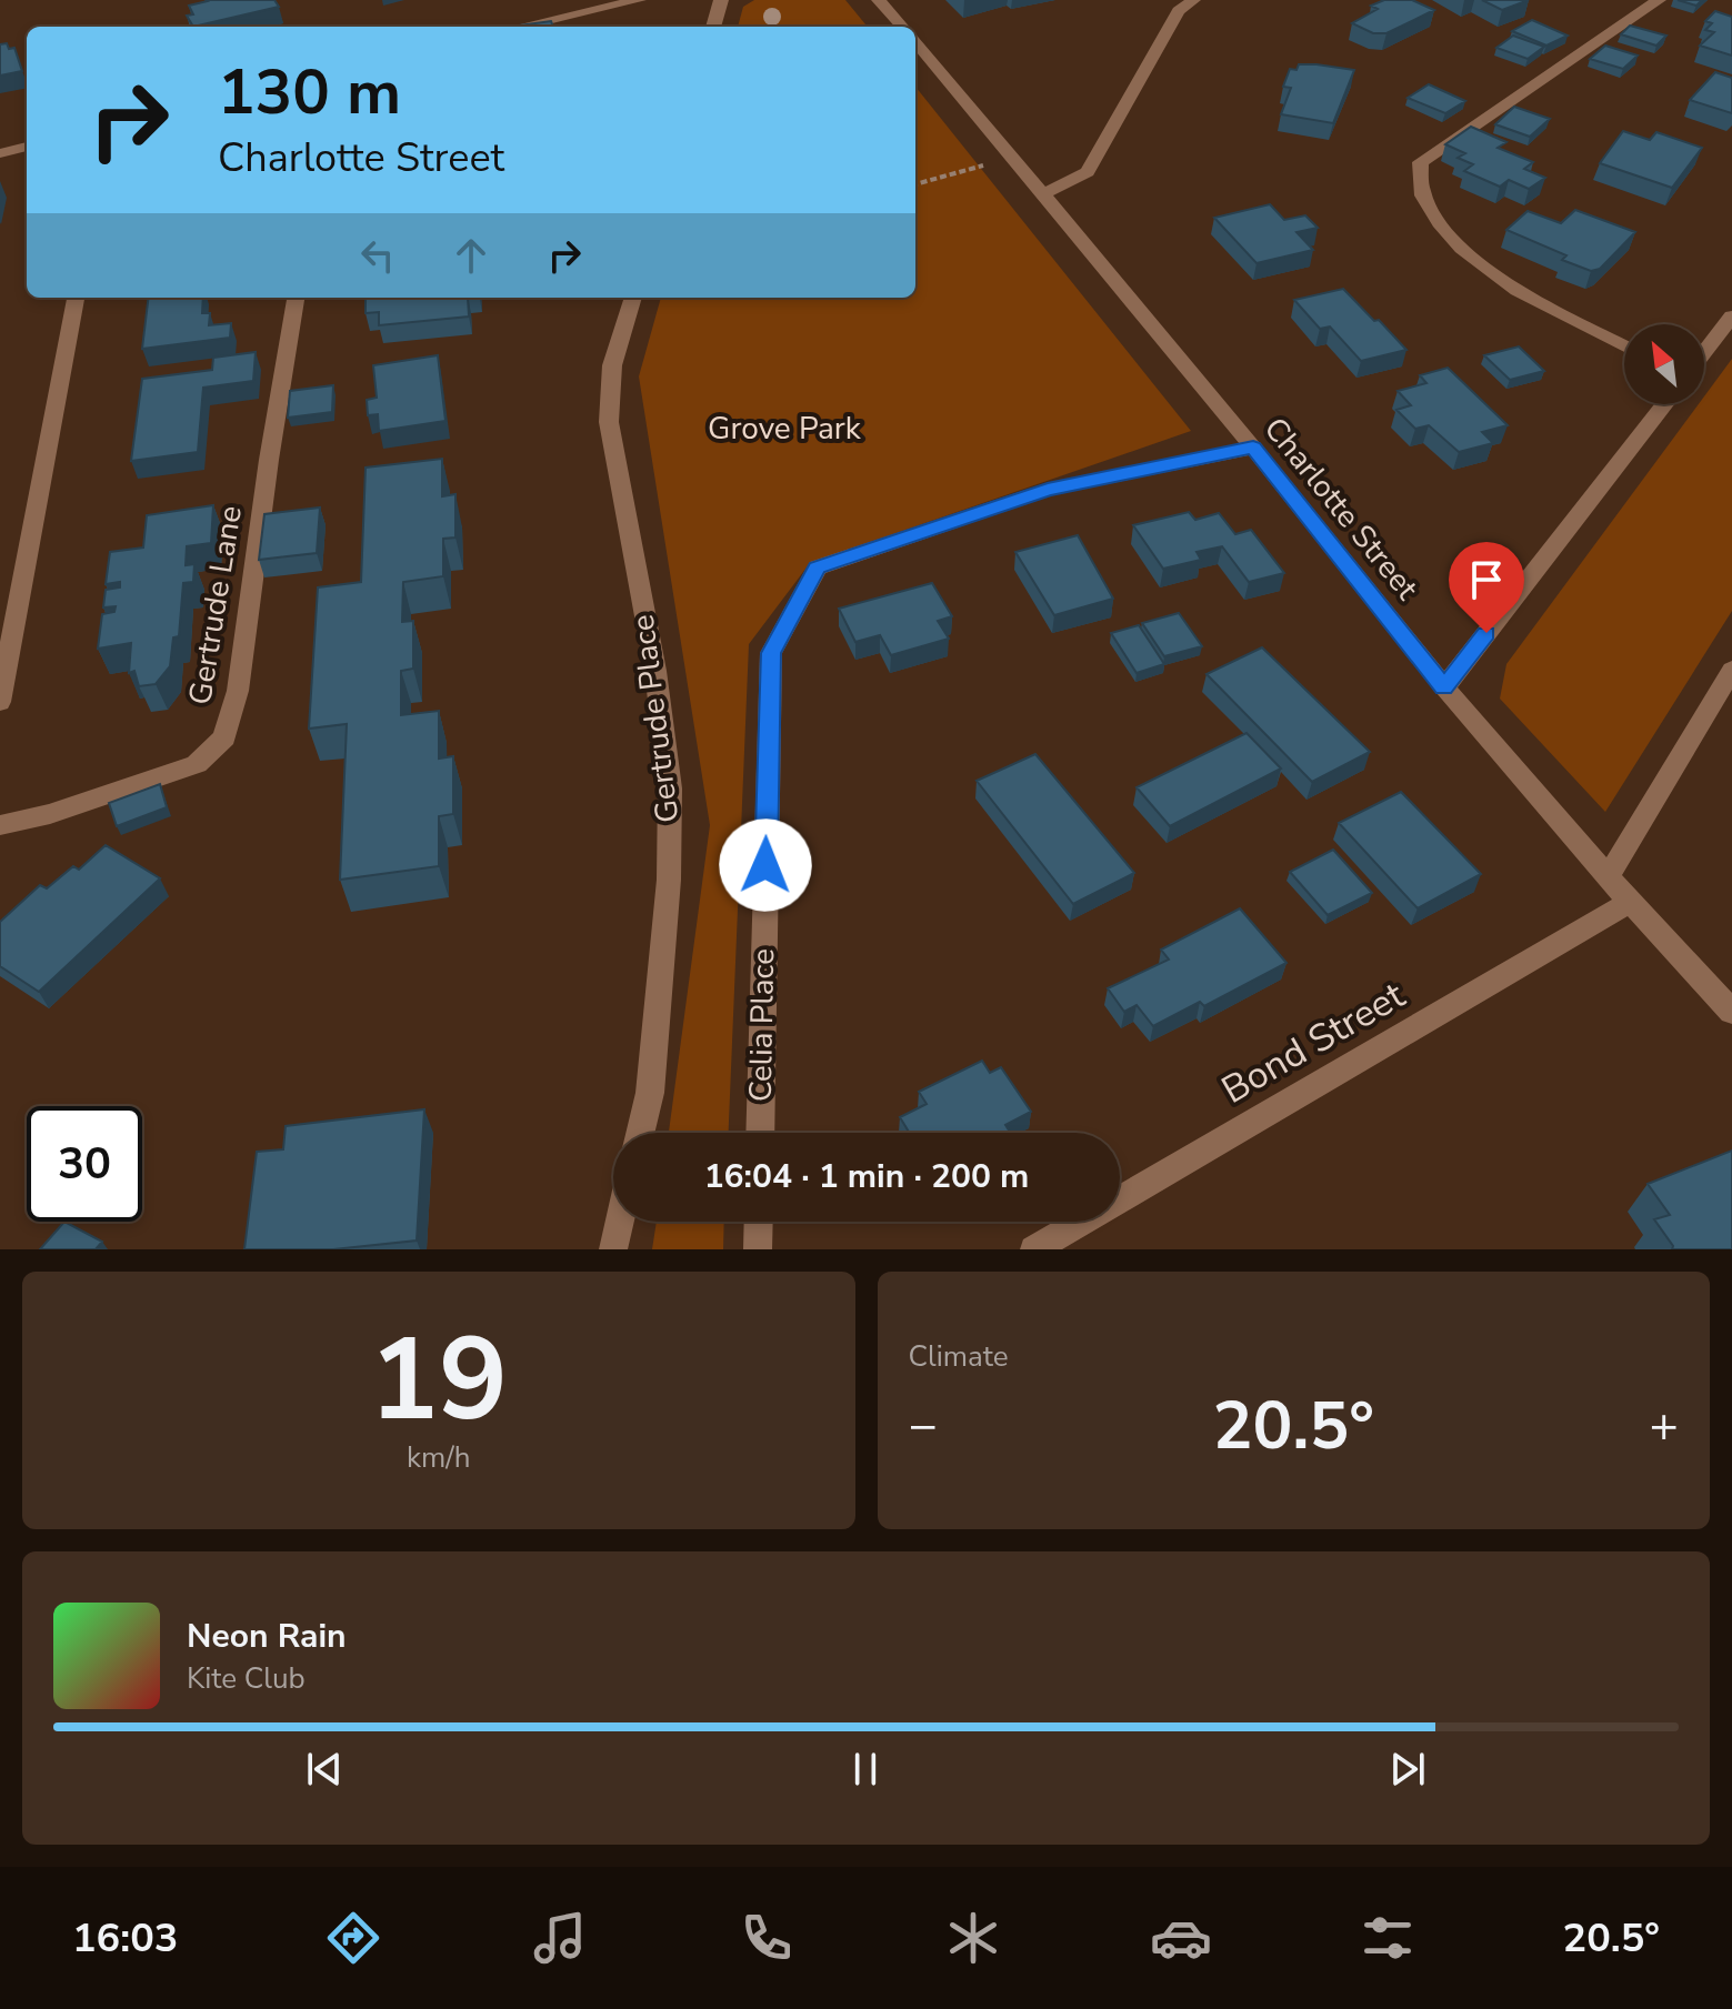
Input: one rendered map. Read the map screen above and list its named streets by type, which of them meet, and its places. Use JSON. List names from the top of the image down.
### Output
{
  "streets": {
    "street": [
      "Charlotte Street",
      "Gertrude Lane",
      "Gertrude Place",
      "Celia Place",
      "Bond Street"
    ]
  },
  "crossings": [
    ["Charlotte Street", "Celia Place"],
    ["Charlotte Street", "Bond Street"]
  ],
  "parks": ["Grove Park"],
  "north": "top left",
  "page": {
    "turn": ["130 m", "Charlotte Street"],
    "limit": "30",
    "trip": "16:04 · 1 min · 200 m",
    "tile": [
      ["19", "km/h"],
      "Climate"
    ],
    "heat": ["−", "20.5°", "+"],
    "song": ["Neon Rain", "Kite Club"],
    "tabs": ["16:03", "20.5°"]
  }
}
